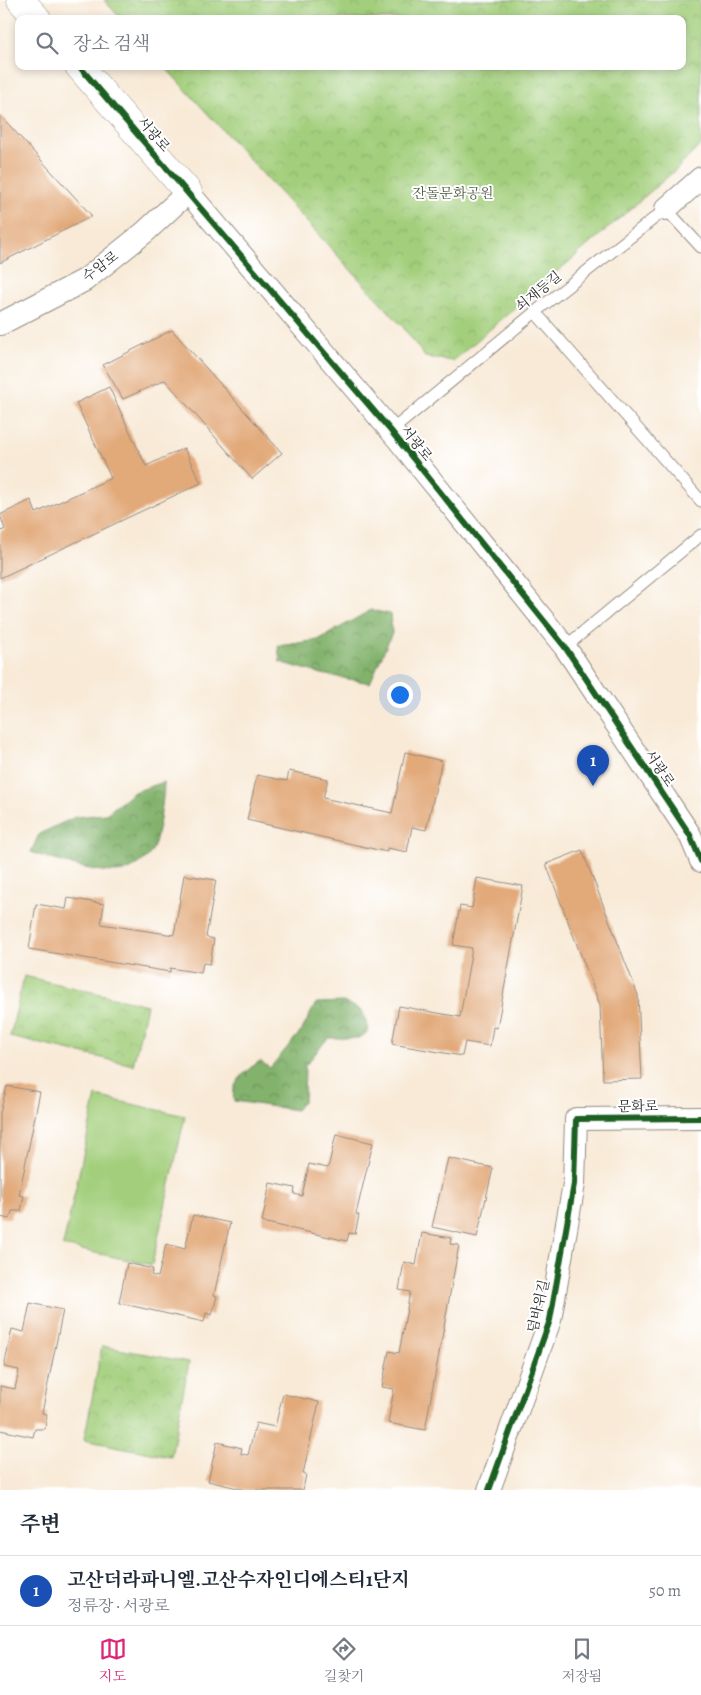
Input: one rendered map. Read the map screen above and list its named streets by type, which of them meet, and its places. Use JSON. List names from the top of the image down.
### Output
{
  "streets": {
    "street": [
      "서광로",
      "수암로",
      "문화로",
      "덤바위길"
    ],
    "lane": ["쇠재등길"]
  },
  "crossings": [
    ["서광로", "수암로"],
    ["서광로", "쇠재등길"],
    ["문화로", "덤바위길"]
  ],
  "parks": ["잔돌문화공원"],
  "page": {
    "search": "장소 검색",
    "pins": "1",
    "heading": "주변",
    "list": [
      {
        "mark": "1",
        "name": "고산더라파니엘.고산수자인디에스티1단지",
        "note": "정류장 · 서광로",
        "value": "50 m"
      }
    ],
    "nav": ["지도", "길찾기", "저장됨"]
  }
}
